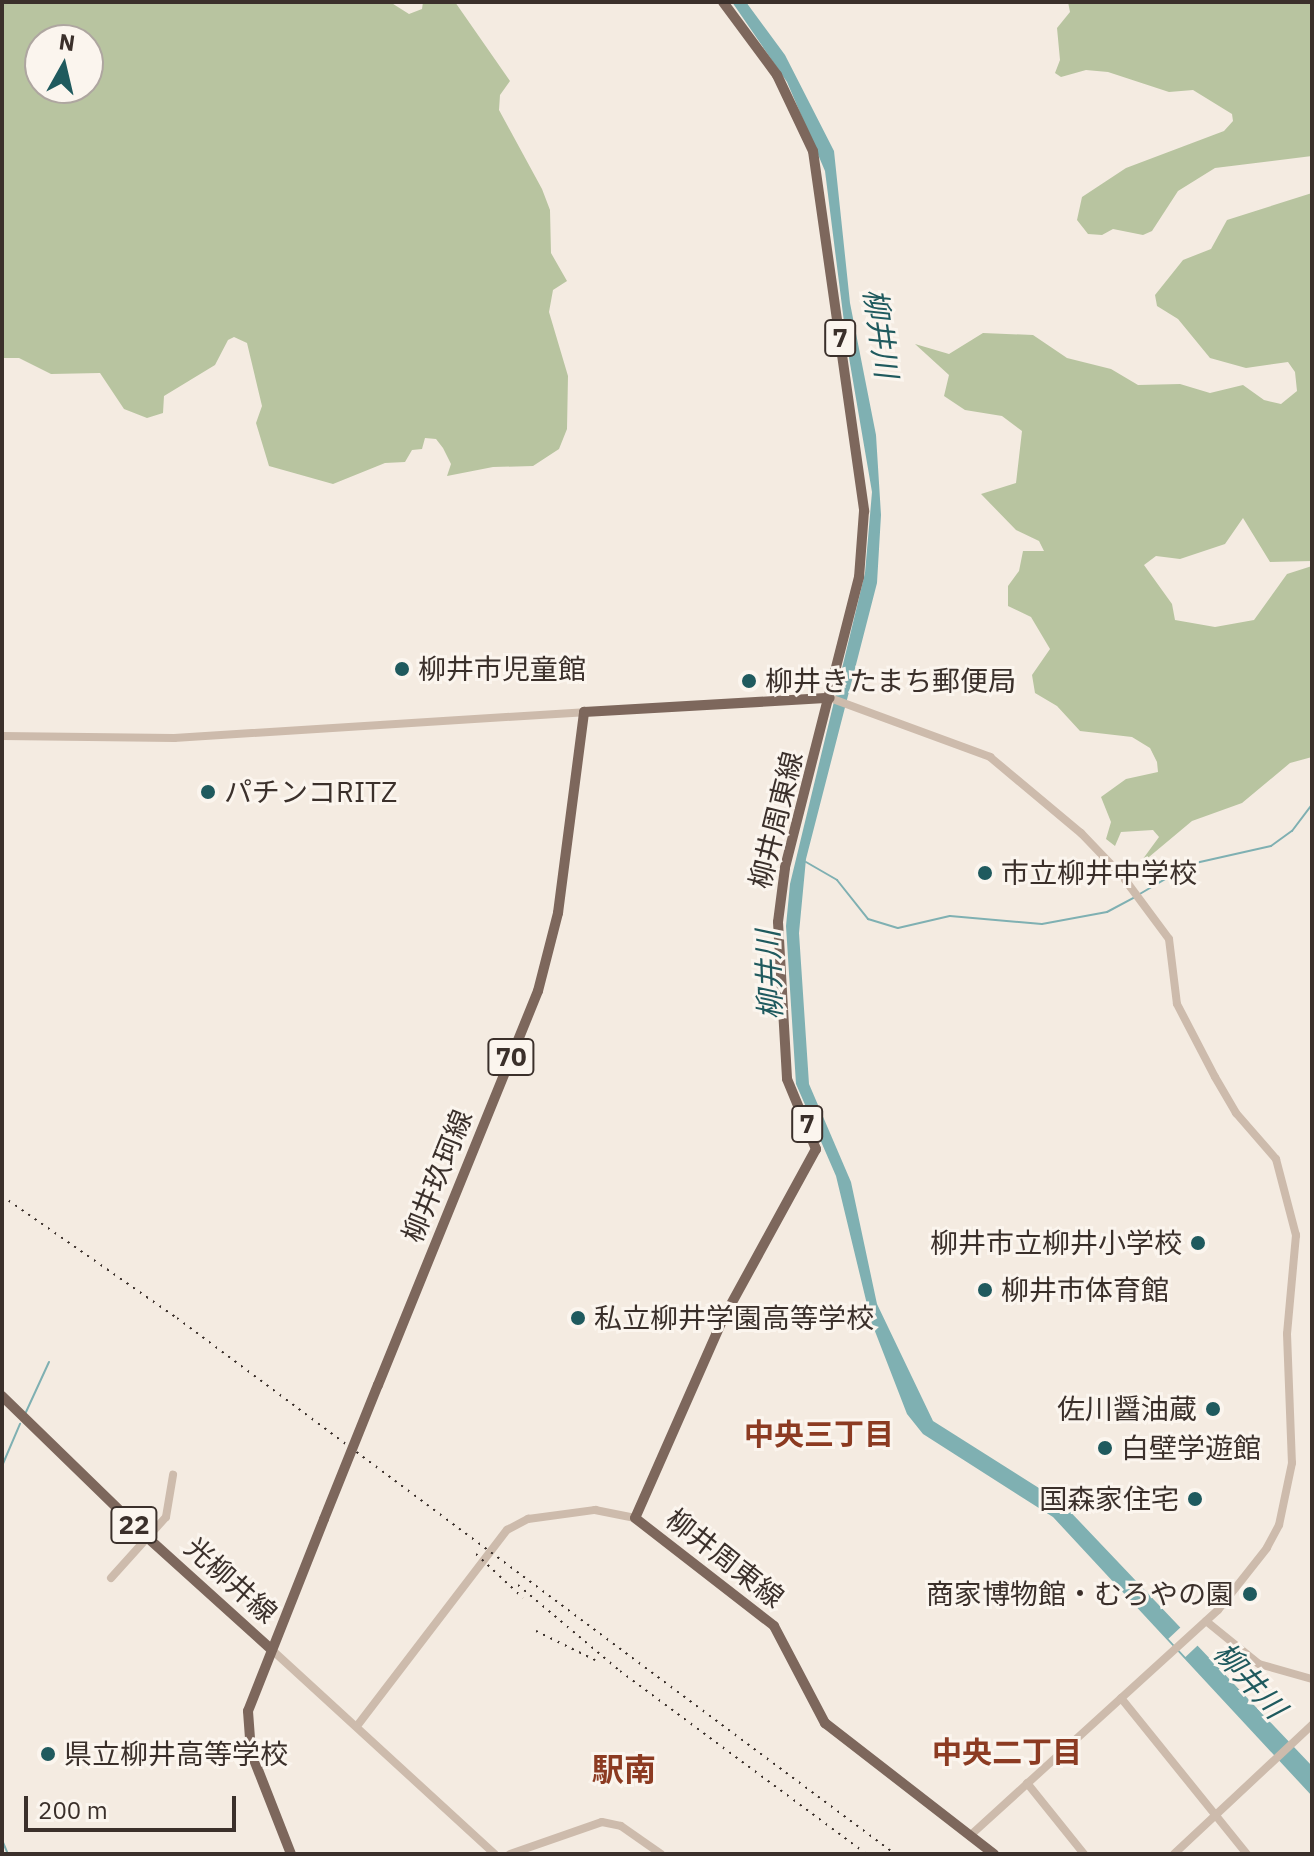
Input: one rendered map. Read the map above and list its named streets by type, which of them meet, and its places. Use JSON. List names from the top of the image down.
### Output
{
  "streets": {
    "main road": [
      "7",
      "柳井周東線",
      "70",
      "柳井玖珂線",
      "22",
      "光柳井線"
    ]
  },
  "crossings": [
    ["柳井玖珂線", "光柳井線"]
  ],
  "districts": ["中央三丁目", "中央二丁目", "駅南"],
  "water": ["柳井川"],
  "places": [
    "柳井市児童館",
    "柳井きたまち郵便局",
    "パチンコRITZ",
    "市立柳井中学校",
    "柳井市立柳井小学校",
    "柳井市体育館",
    "私立柳井学園高等学校",
    "佐川醤油蔵",
    "白壁学遊館",
    "国森家住宅",
    "商家博物館・むろやの園",
    "県立柳井高等学校"
  ],
  "scale_bar": "200 m",
  "north": "top"
}
